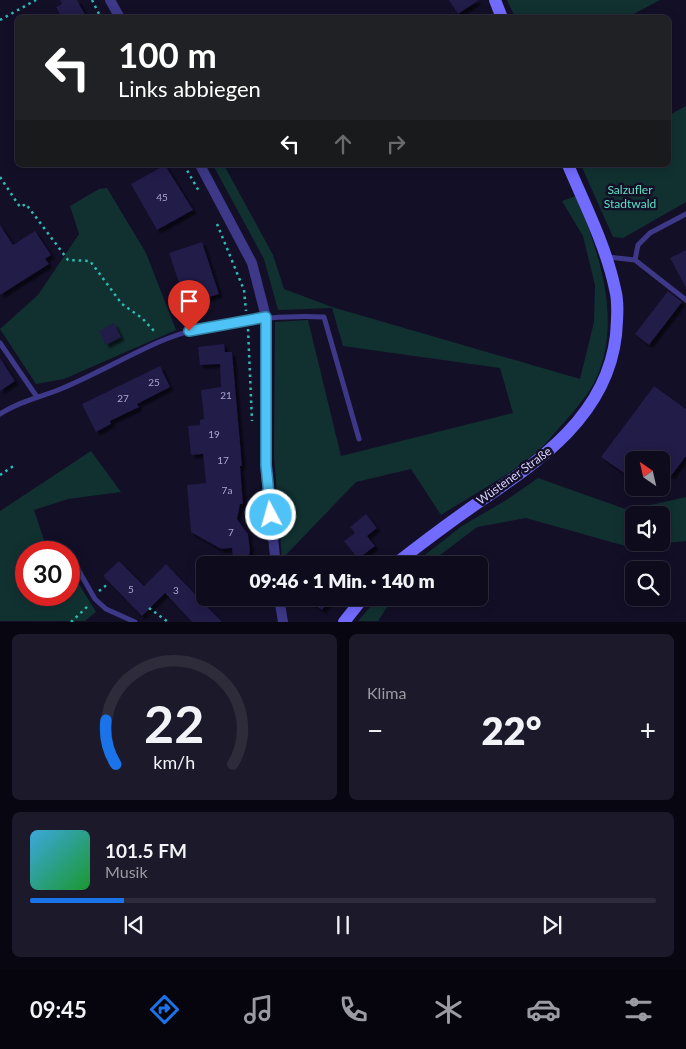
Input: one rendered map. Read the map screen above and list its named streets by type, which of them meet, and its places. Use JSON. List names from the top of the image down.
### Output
{
  "streets": {
    "main road": ["Wüstener Straße"]
  },
  "parks": ["Salzufler Stadtwald"],
  "house_numbers": [
    "45",
    "25",
    "21",
    "27",
    "19",
    "17",
    "7a",
    "7",
    "5",
    "3"
  ],
  "north": "top left",
  "page": {
    "turn": ["100 m", "Links abbiegen"],
    "limit": "30",
    "trip": "09:46 · 1 Min. · 140 m",
    "tile": "Klima",
    "heat": ["−", "22°", "+"],
    "song": ["101.5 FM", "Musik"],
    "tabs": "09:45",
    "gauge": ["22", "km/h"]
  }
}
